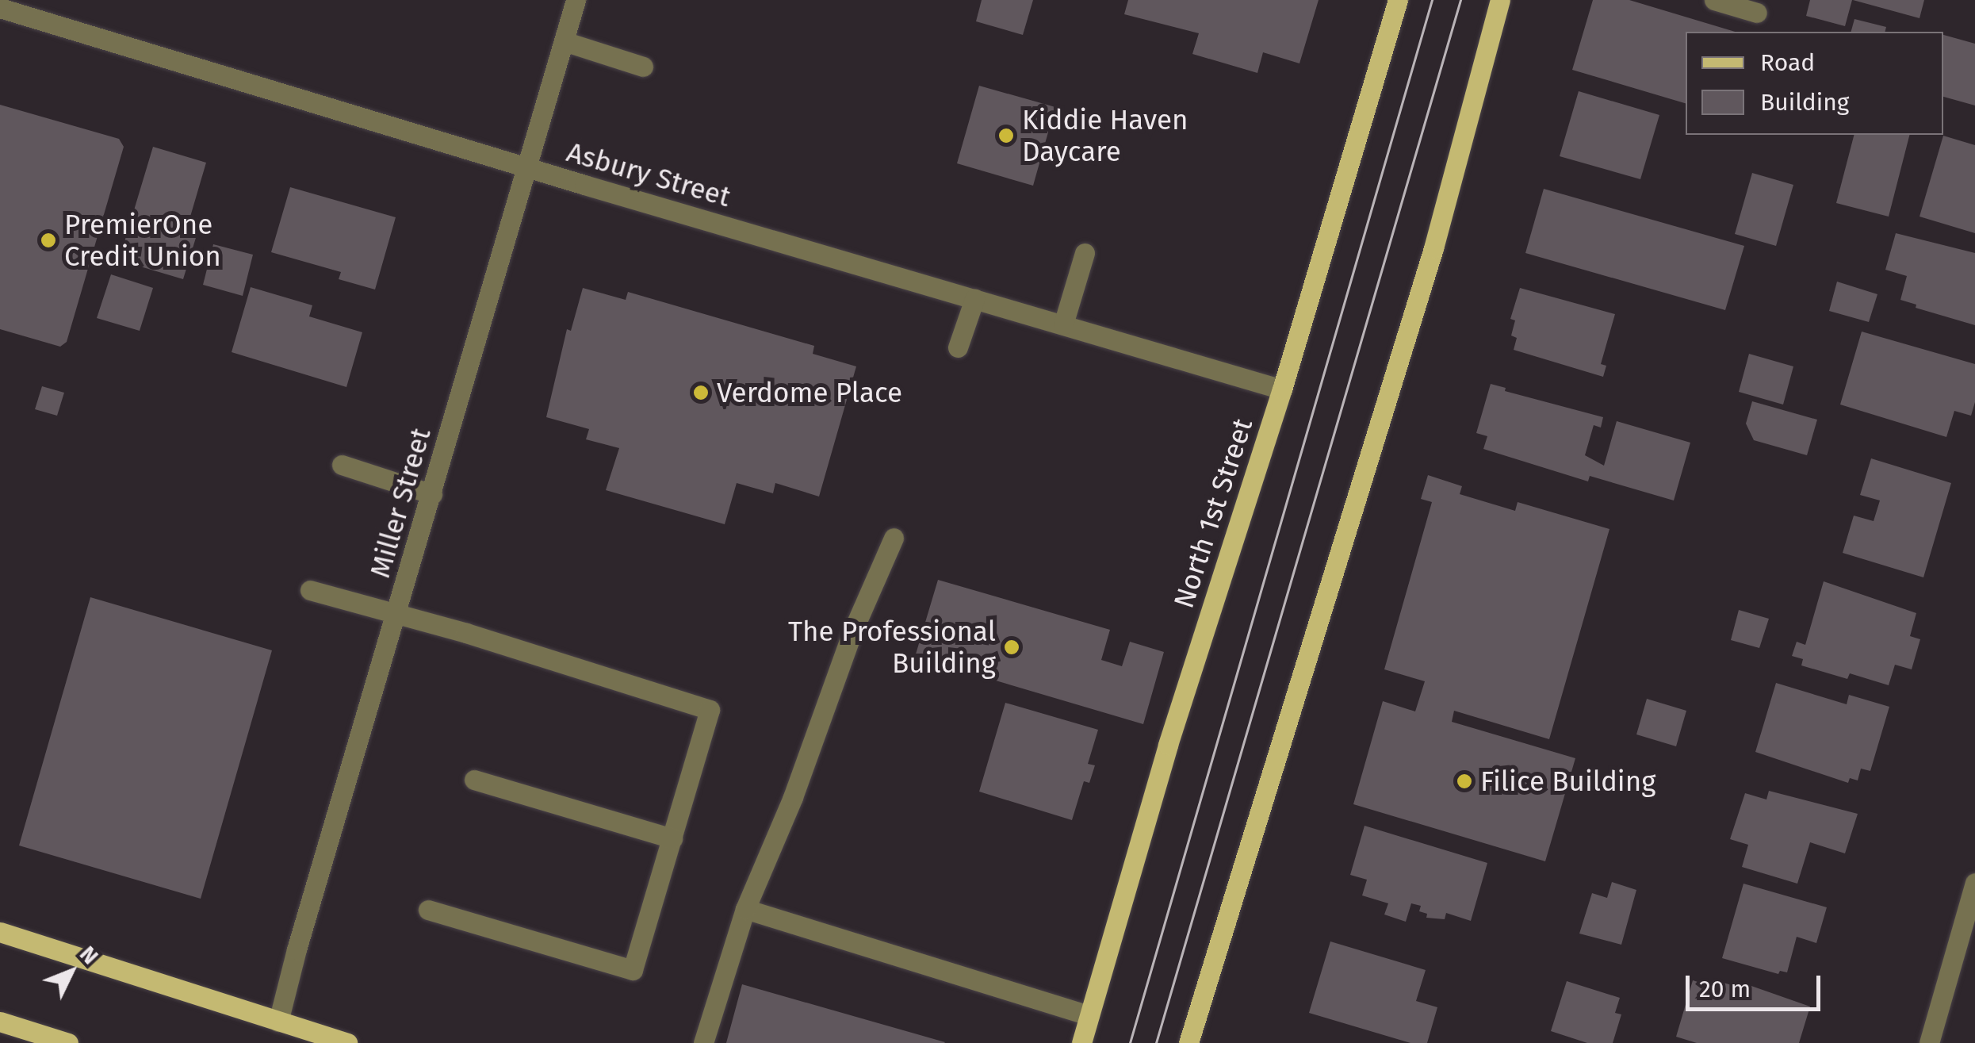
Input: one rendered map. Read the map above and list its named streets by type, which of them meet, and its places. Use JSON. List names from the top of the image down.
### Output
{
  "streets": {
    "main road": ["North 1st Street"],
    "street": ["Asbury Street", "Miller Street"]
  },
  "crossings": [
    ["Asbury Street", "Miller Street"],
    ["Asbury Street", "North 1st Street"]
  ],
  "places": [
    "Kiddie Haven Daycare",
    "PremierOne Credit Union",
    "Verdome Place",
    "The Professional Building",
    "Filice Building"
  ],
  "legend": ["Road", "Building"],
  "scale_bar": "20 m",
  "north": "top right"
}
